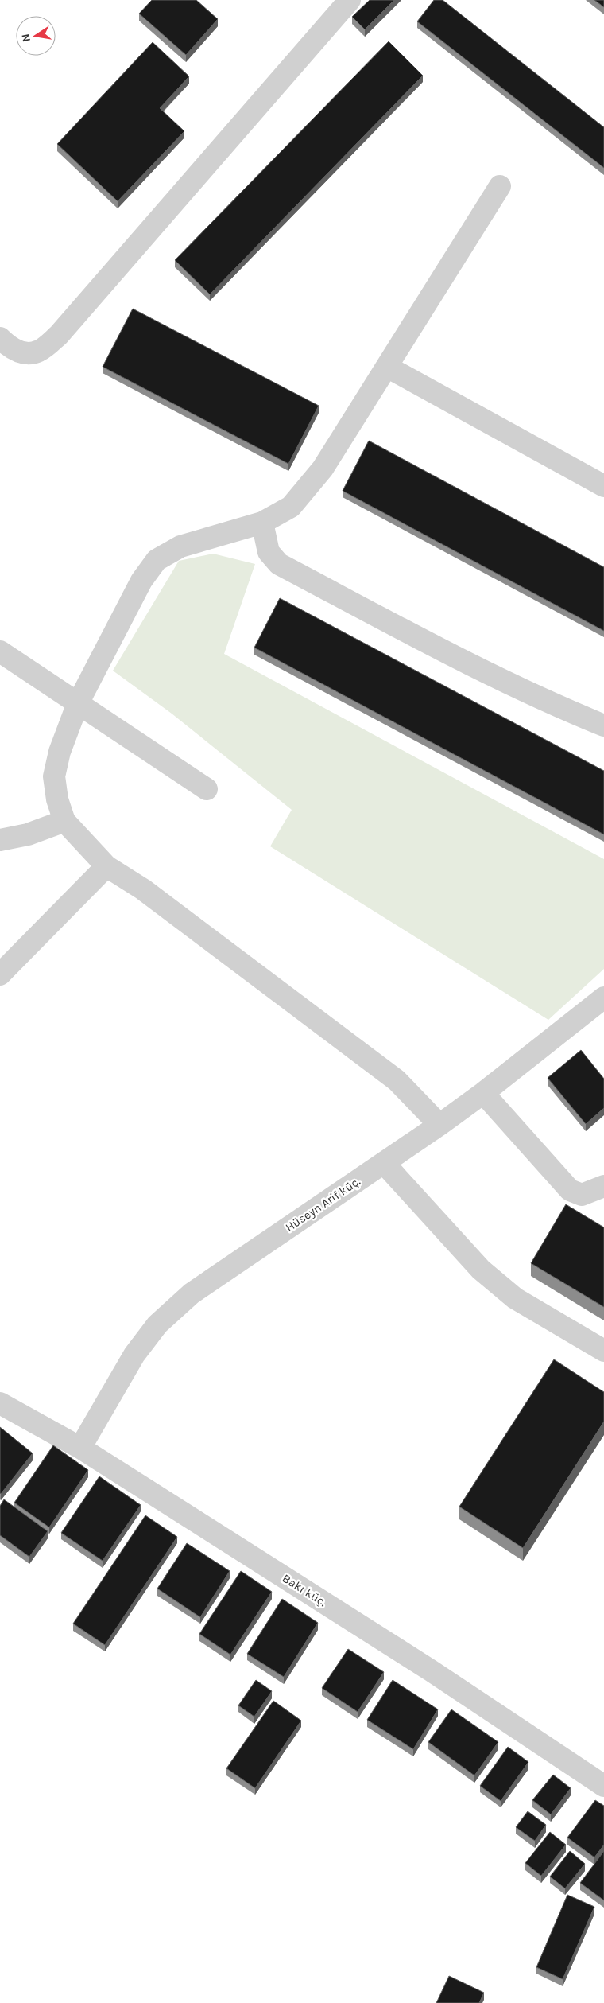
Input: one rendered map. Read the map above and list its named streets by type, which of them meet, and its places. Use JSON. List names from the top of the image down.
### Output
{
  "streets": {
    "street": ["Hüseyn Arif küç.", "Bakı küç."]
  },
  "crossings": [
    ["Hüseyn Arif küç.", "Bakı küç."]
  ],
  "north": "left"
}
